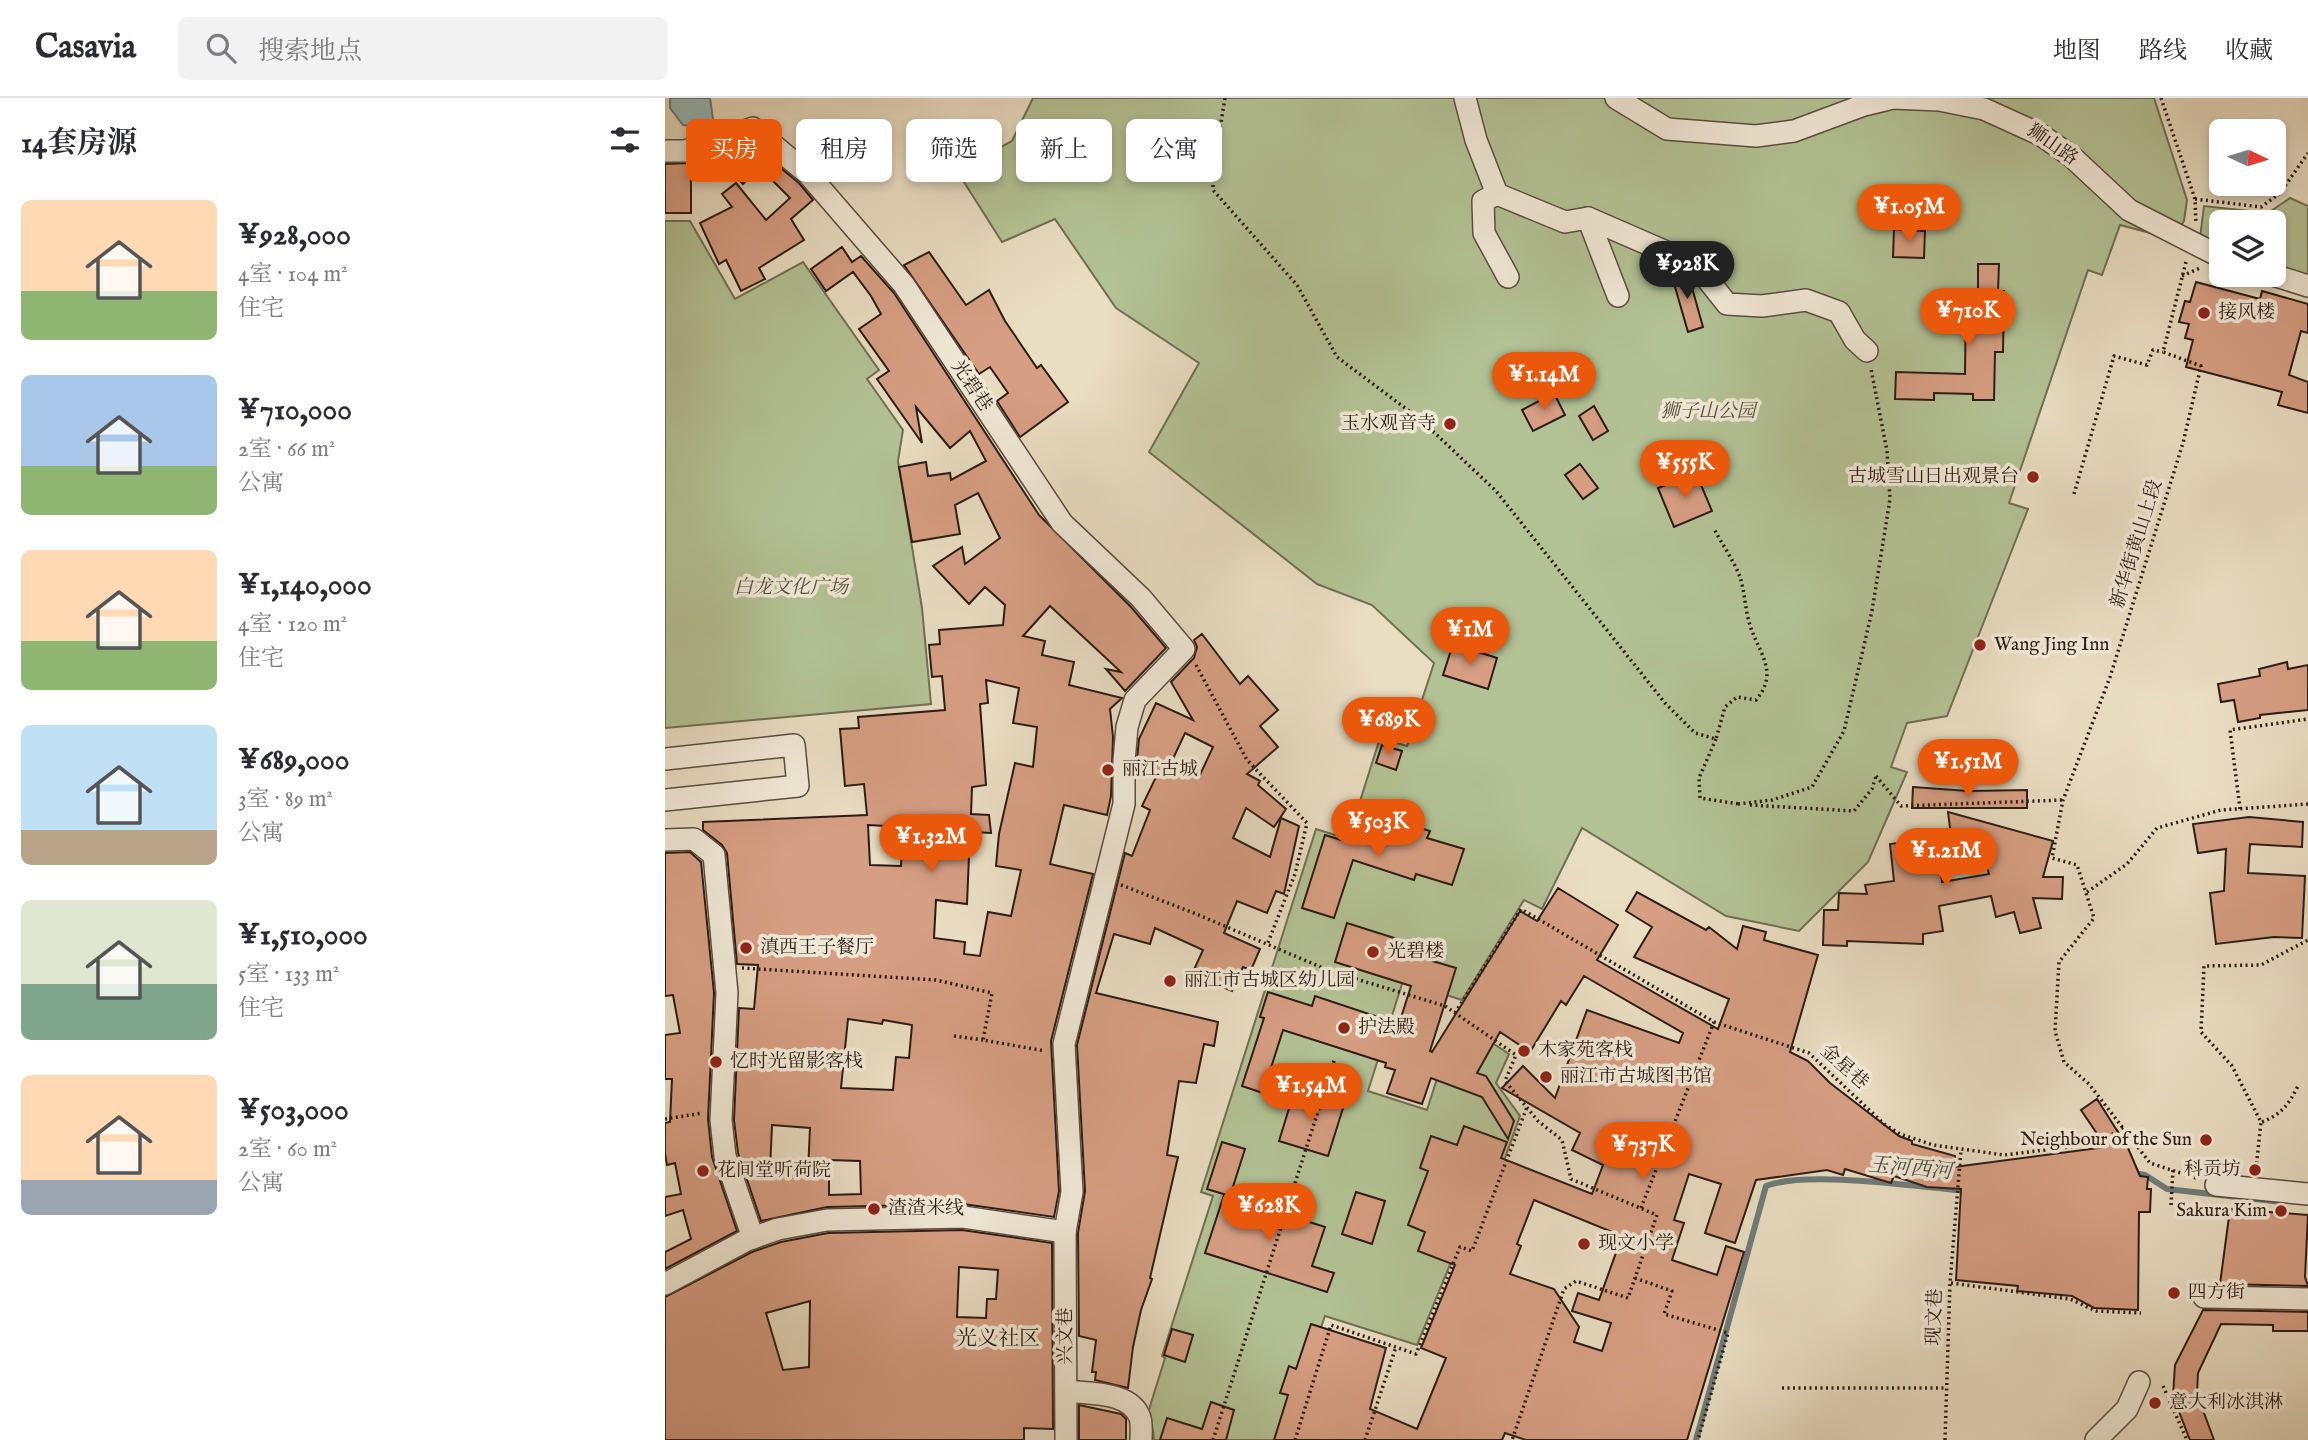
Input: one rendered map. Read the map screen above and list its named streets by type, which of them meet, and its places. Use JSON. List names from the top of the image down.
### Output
{
  "streets": {
    "street": ["狮山路", "光碧巷", "兴文巷"],
    "path": ["新华街黄山上段", "金星巷", "现文巷"]
  },
  "crossings": [
    ["光碧巷", "兴文巷"],
    ["金星巷", "现文巷"]
  ],
  "districts": ["光义社区"],
  "water": ["玉河西河"],
  "parks": ["狮子山公园", "白龙文化广场"],
  "places": [
    "接风楼",
    "玉水观音寺",
    "古城雪山日出观景台",
    "Wang Jing Inn",
    "丽江古城",
    "滇西王子餐厅",
    "光碧楼",
    "丽江市古城区幼儿园",
    "护法殿",
    "木家苑客栈",
    "忆时光留影客栈",
    "丽江市古城图书馆",
    "Neighbour of the Sun",
    "科贡坊",
    "花间堂听荷院",
    "渣渣米线",
    "Sakura Kim",
    "现文小学",
    "四方街",
    "意大利冰淇淋"
  ],
  "north": "right",
  "page": {
    "header": "Casavia",
    "search": "搜索地点",
    "nav": ["地图", "路线", "收藏"],
    "heading": "14套房源",
    "chip": [
      "买房",
      "租房",
      "筛选",
      "新上",
      "公寓"
    ],
    "list": [
      {
        "name": "¥928,000",
        "note": "4室 · 104 m² · 住宅"
      },
      {
        "name": "¥710,000",
        "note": "2室 · 66 m² · 公寓"
      },
      {
        "name": "¥1,140,000",
        "note": "4室 · 120 m² · 住宅"
      },
      {
        "name": "¥689,000",
        "note": "3室 · 89 m² · 公寓"
      },
      {
        "name": "¥1,510,000",
        "note": "5室 · 133 m² · 住宅"
      },
      {
        "name": "¥503,000",
        "note": "2室 · 60 m² · 公寓"
      }
    ],
    "price": [
      "¥1.05M",
      "¥928K",
      "¥710K",
      "¥1.14M",
      "¥555K",
      "¥1M",
      "¥689K",
      "¥1.51M",
      "¥503K",
      "¥1.32M",
      "¥1.21M",
      "¥1.54M",
      "¥737K",
      "¥628K"
    ]
  }
}
